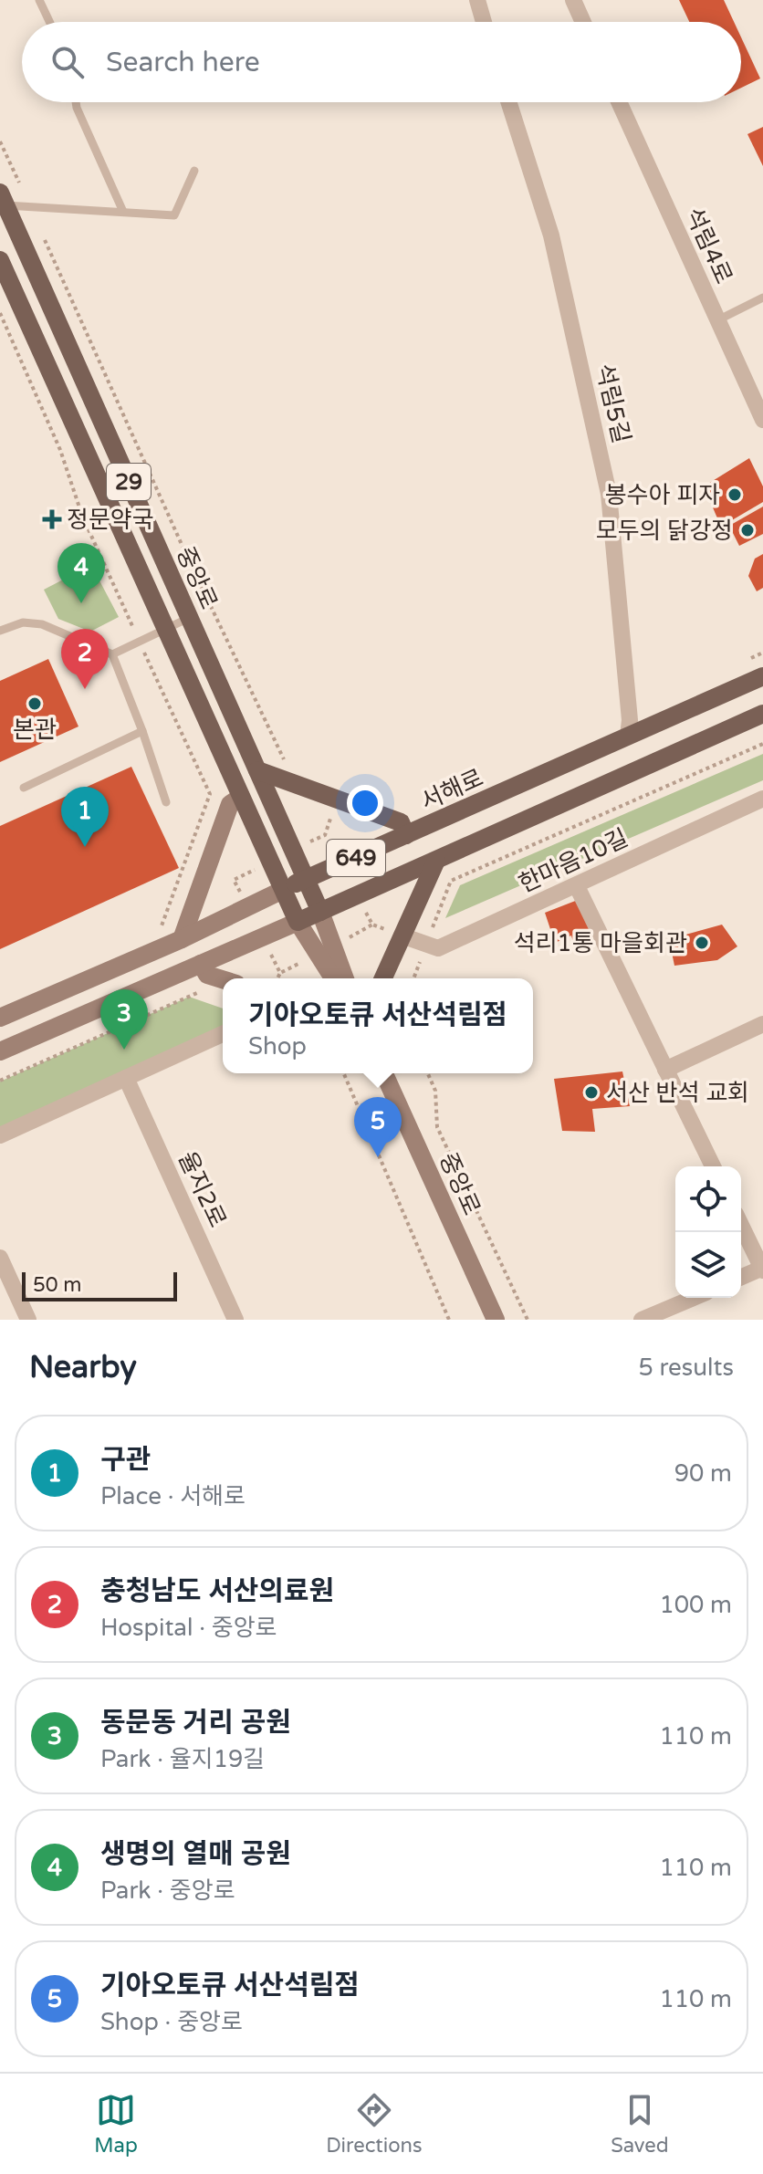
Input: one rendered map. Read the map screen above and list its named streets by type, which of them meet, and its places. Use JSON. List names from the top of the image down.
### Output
{
  "streets": {
    "main road": [
      "29",
      "중앙로",
      "서해로",
      "649"
    ],
    "street": [
      "석림4로",
      "석림5길",
      "한마음10길",
      "율지2로"
    ]
  },
  "crossings": [
    ["석림5길", "서해로"],
    ["중앙로", "서해로"]
  ],
  "places": {
    "other": [
      "봉수아 피자",
      "모두의 닭강정",
      "본관",
      "석리1통 마을회관",
      "서산 반석 교회"
    ],
    "health": ["정문약국"]
  },
  "scale_bar": "50 m",
  "page": {
    "search": "Search here",
    "pins": [
      "4",
      "2",
      "1",
      "3",
      "5"
    ],
    "popup": ["기아오토큐 서산석림점", "Shop"],
    "scale": "50 m",
    "heading": ["Nearby", "5 results"],
    "list": [
      {
        "mark": "1",
        "name": "구관",
        "note": "Place · 서해로",
        "value": "90 m"
      },
      {
        "mark": "2",
        "name": "충청남도 서산의료원",
        "note": "Hospital · 중앙로",
        "value": "100 m"
      },
      {
        "mark": "3",
        "name": "동문동 거리 공원",
        "note": "Park · 율지19길",
        "value": "110 m"
      },
      {
        "mark": "4",
        "name": "생명의 열매 공원",
        "note": "Park · 중앙로",
        "value": "110 m"
      },
      {
        "mark": "5",
        "name": "기아오토큐 서산석림점",
        "note": "Shop · 중앙로",
        "value": "110 m"
      }
    ],
    "nav": ["Map", "Directions", "Saved"]
  }
}
